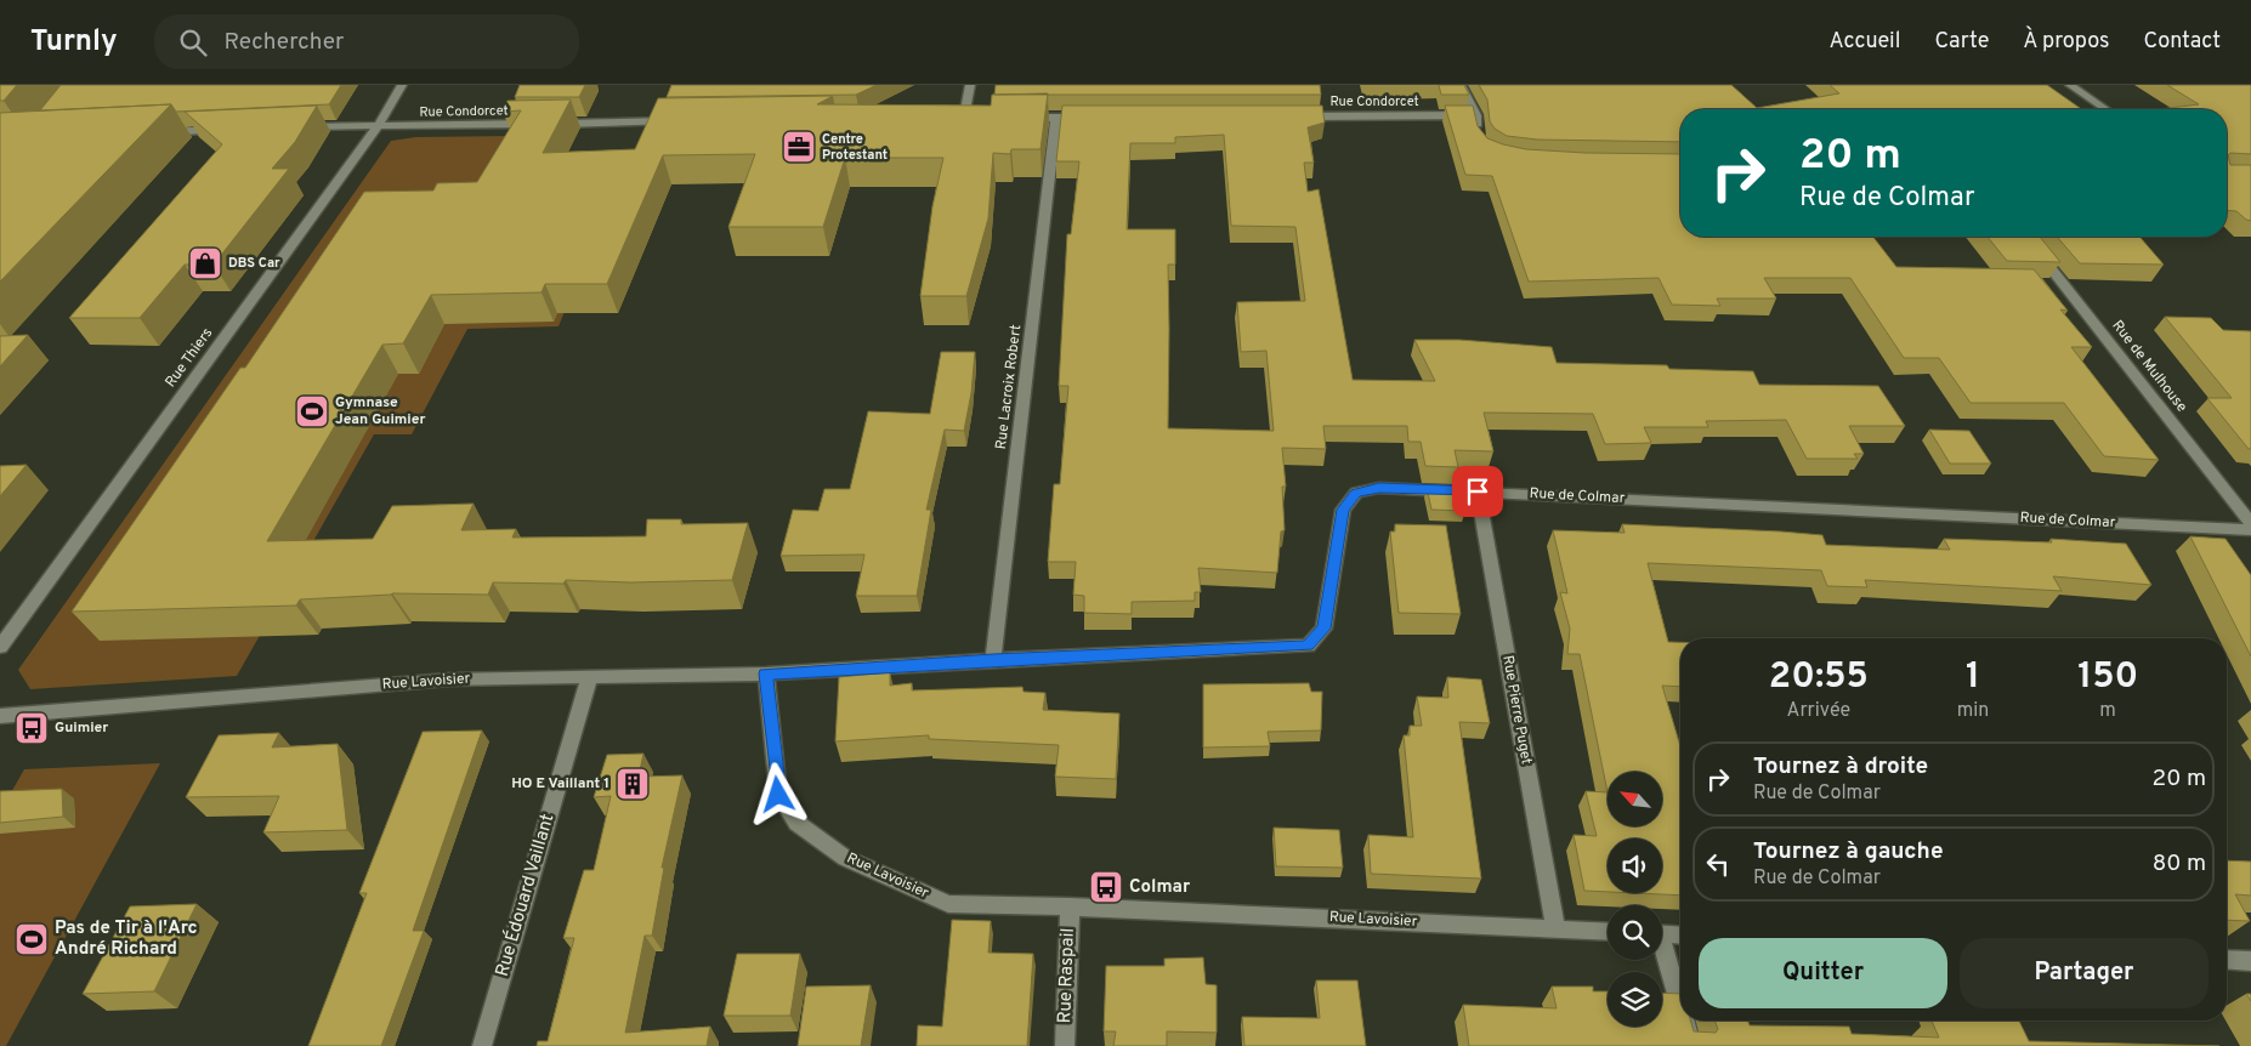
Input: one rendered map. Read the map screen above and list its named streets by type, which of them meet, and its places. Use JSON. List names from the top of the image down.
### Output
{
  "streets": {
    "street": [
      "Rue Condorcet",
      "Rue Thiers",
      "Rue de Mulhouse",
      "Rue Lacroix Robert",
      "Rue de Colmar",
      "Rue Lavoisier",
      "Rue Pierre Puget",
      "Rue Édouard Vaillant",
      "Rue Raspail"
    ]
  },
  "crossings": [
    ["Rue Condorcet", "Rue Thiers"],
    ["Rue Lacroix Robert", "Rue de Colmar"],
    ["Rue de Colmar", "Rue Lavoisier"],
    ["Rue de Colmar", "Rue Pierre Puget"],
    ["Rue Lavoisier", "Rue Pierre Puget"],
    ["Rue Lavoisier", "Rue Édouard Vaillant"],
    ["Rue Lavoisier", "Rue Raspail"]
  ],
  "places": {
    "office": ["Centre Protestant"],
    "shop": ["DBS Car"],
    "sports": ["Gymnase Jean Guimier", "Pas de Tir à l'Arc André Richard"],
    "bus stop": ["Guimier", "Colmar"],
    "building": ["HO E Vaillant 1"]
  },
  "north": "top left",
  "page": {
    "header": "Turnly",
    "search": "Rechercher",
    "nav": [
      "Accueil",
      "Carte",
      "À propos",
      "Contact"
    ],
    "turn": ["20 m", "Rue de Colmar"],
    "eta": [
      "20:55",
      "Arrivée",
      "1",
      "min",
      "150",
      "m"
    ],
    "list": [
      {
        "name": "Tournez à droite",
        "note": "Rue de Colmar",
        "value": "20 m"
      },
      {
        "name": "Tournez à gauche",
        "note": "Rue de Colmar",
        "value": "80 m"
      }
    ],
    "buttons": ["Quitter", "Partager"]
  }
}
